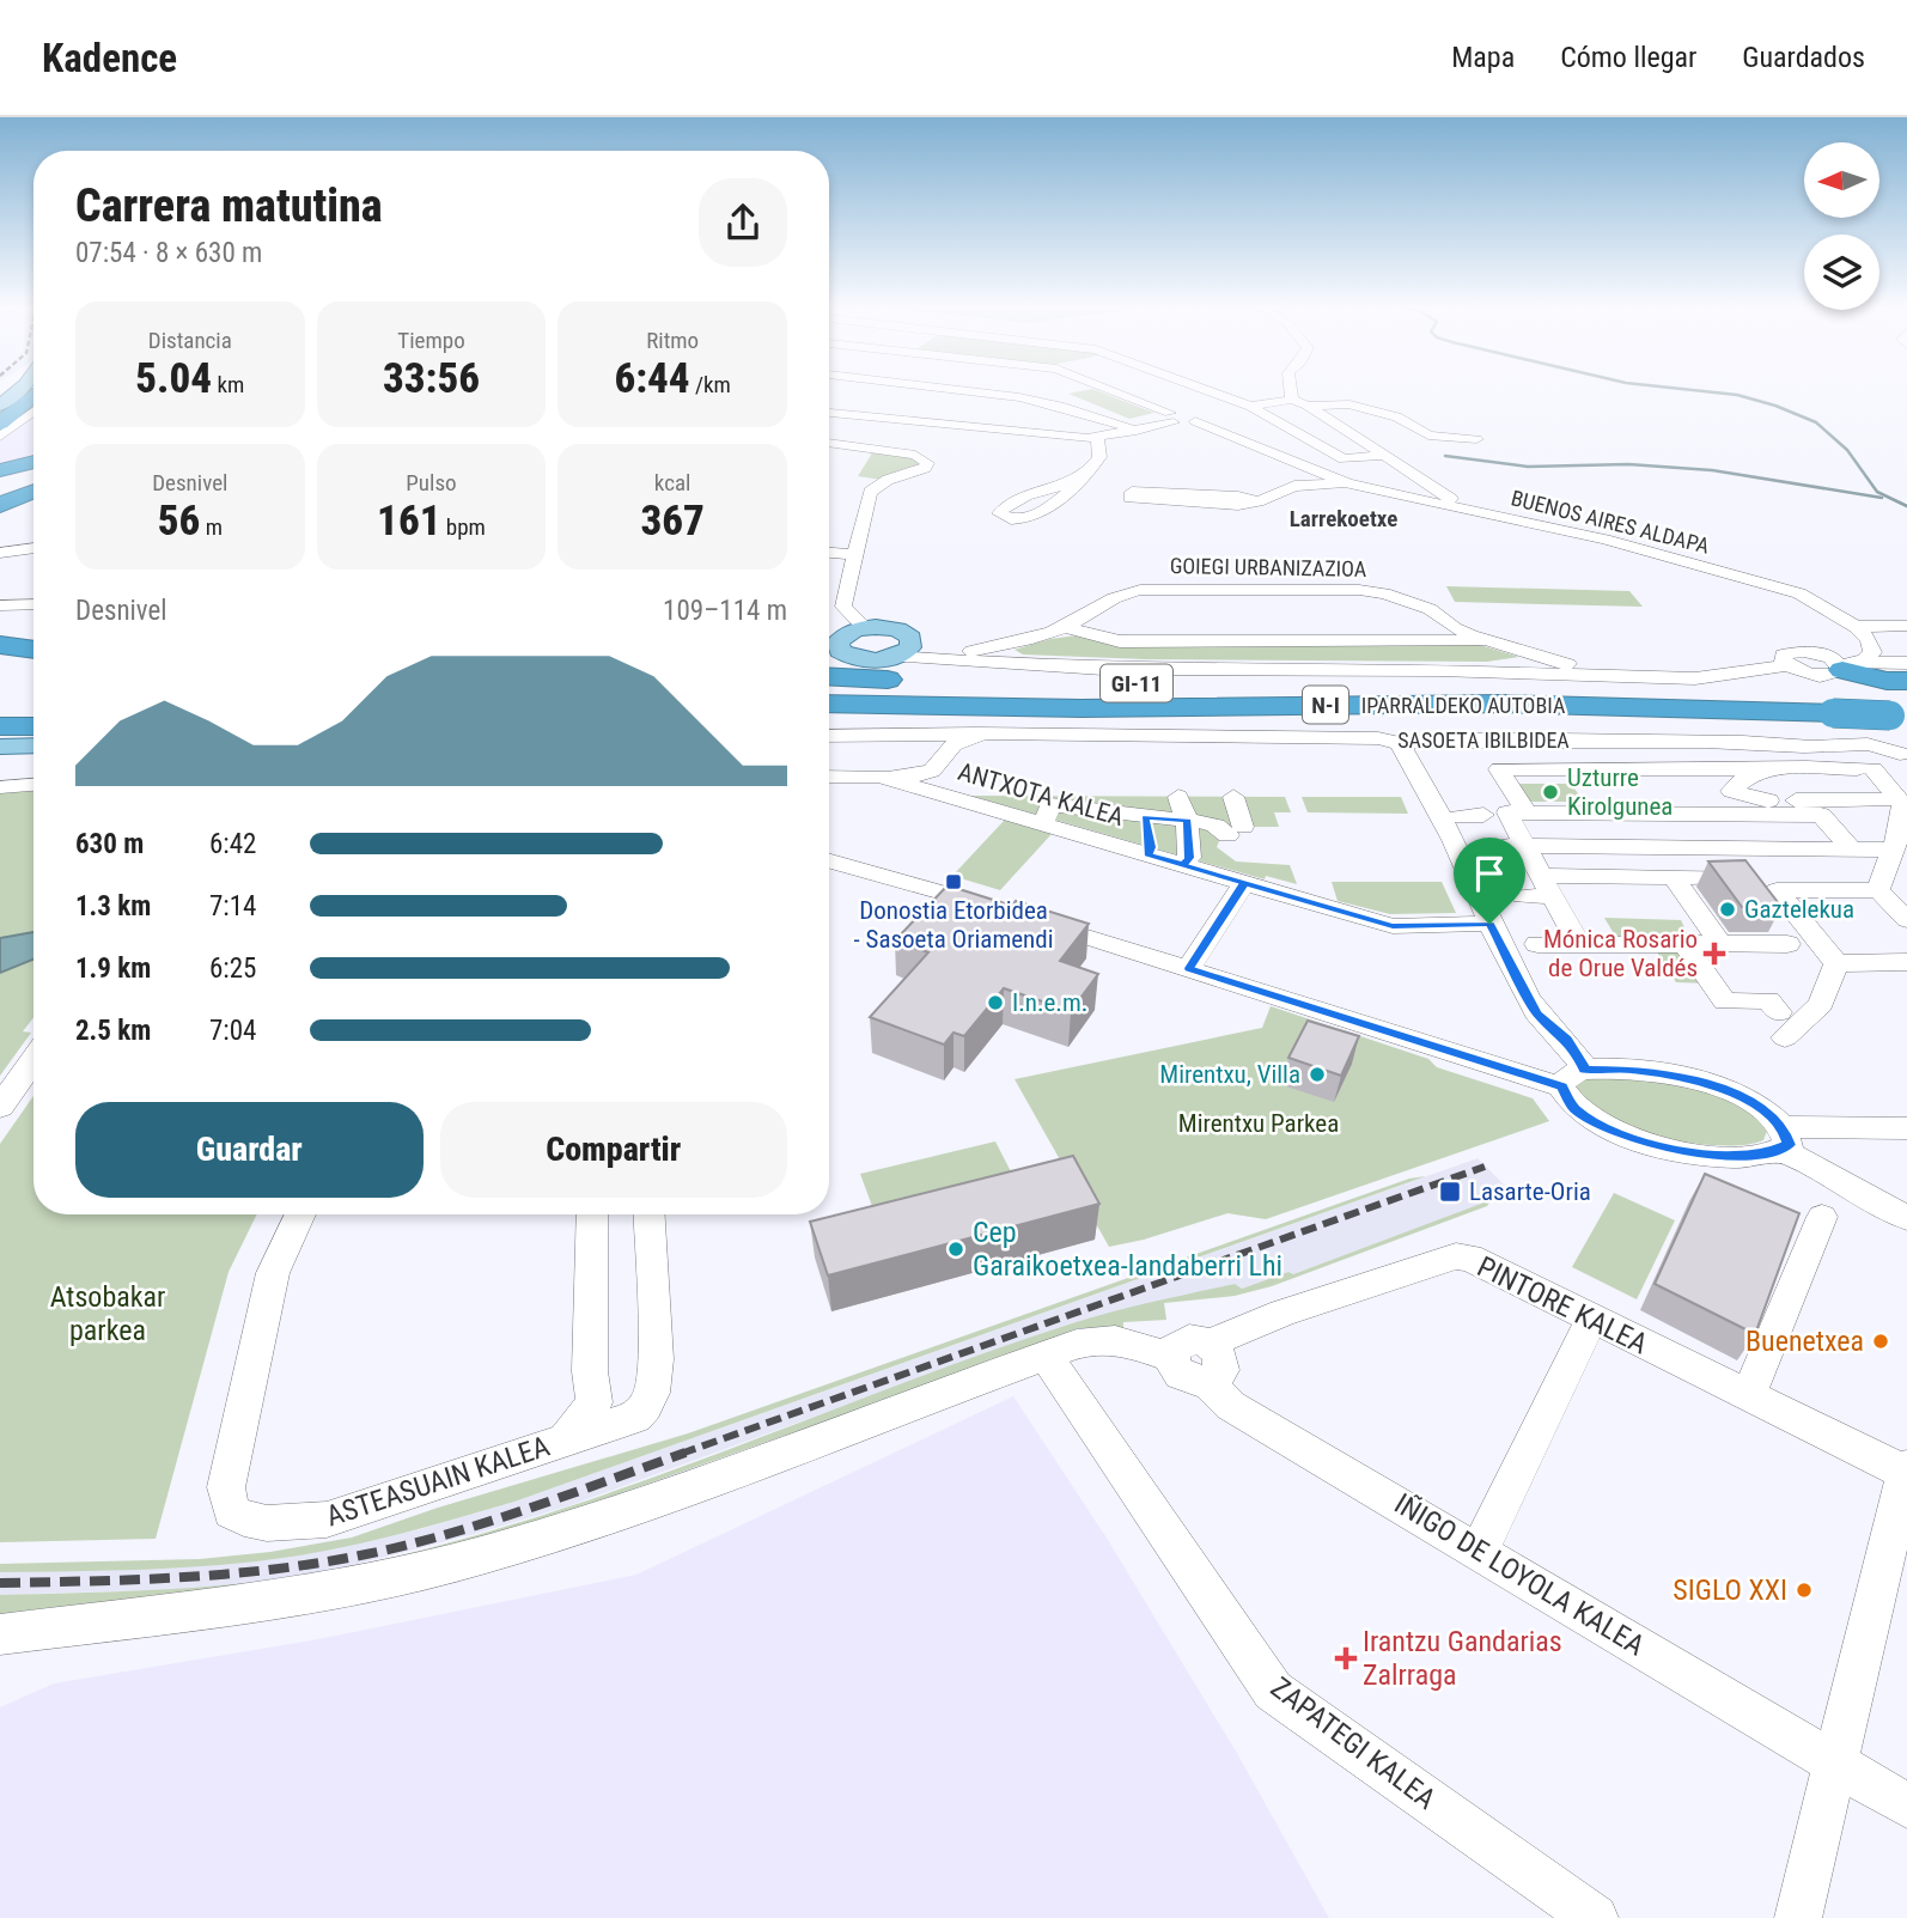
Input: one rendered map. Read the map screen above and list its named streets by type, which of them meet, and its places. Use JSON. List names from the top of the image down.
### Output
{
  "streets": {
    "highway": ["GI-11", "N-I", "IPARRALDEKO AUTOBIA"],
    "street": [
      "BUENOS AIRES ALDAPA",
      "GOIEGI URBANIZAZIOA",
      "SASOETA IBILBIDEA",
      "ANTXOTA KALEA",
      "PINTORE KALEA",
      "ASTEASUAIN KALEA",
      "IÑIGO DE LOYOLA KALEA",
      "ZAPATEGI KALEA"
    ]
  },
  "crossings": [
    ["GI-11", "N-I"],
    ["GI-11", "IPARRALDEKO AUTOBIA"],
    ["N-I", "IPARRALDEKO AUTOBIA"],
    ["IPARRALDEKO AUTOBIA", "SASOETA IBILBIDEA"],
    ["SASOETA IBILBIDEA", "ANTXOTA KALEA"],
    ["PINTORE KALEA", "IÑIGO DE LOYOLA KALEA"],
    ["PINTORE KALEA", "ZAPATEGI KALEA"]
  ],
  "districts": ["Larrekoetxe"],
  "parks": ["Mirentxu Parkea", "Atsobakar parkea"],
  "places": {
    "other": [
      "Uzturre Kirolgunea",
      "Gaztelekua",
      "I.n.e.m.",
      "Mirentxu, Villa",
      "Cep Garaikoetxea-landaberri Lhi",
      "Buenetxea",
      "SIGLO XXI"
    ],
    "transit": ["Donostia Etorbidea - Sasoeta Oriamendi", "Lasarte-Oria"],
    "health": ["Mónica Rosario de Orue Valdés", "Irantzu Gandarias Zalrraga"]
  },
  "north": "left",
  "page": {
    "header": "Kadence",
    "nav": ["Mapa", "Cómo llegar", "Guardados"],
    "heading": ["Carrera matutina", "07:54 · 8 × 630 m"],
    "stats": [
      ["Distancia", "5.04 km"],
      ["Tiempo", "33:56"],
      ["Ritmo", "6:44 /km"],
      ["Desnivel", "56 m"],
      ["Pulso", "161 bpm"],
      ["kcal", "367"]
    ],
    "chart": ["Desnivel", "109–114 m"],
    "list": [
      {
        "name": "630 m",
        "note": "6:42"
      },
      {
        "name": "1.3 km",
        "note": "7:14"
      },
      {
        "name": "1.9 km",
        "note": "6:25"
      },
      {
        "name": "2.5 km",
        "note": "7:04"
      }
    ],
    "buttons": ["Guardar", "Compartir"]
  }
}
